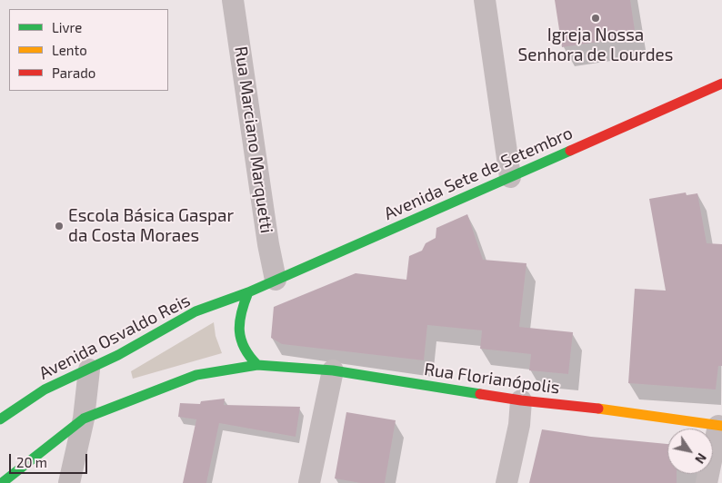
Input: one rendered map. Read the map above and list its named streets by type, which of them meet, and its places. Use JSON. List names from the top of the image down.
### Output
{
  "streets": {
    "main road": ["Avenida Sete de Setembro", "Avenida Osvaldo Reis", "Rua Florianópolis"],
    "street": ["Rua Marciano Marquetti"]
  },
  "crossings": [
    ["Rua Marciano Marquetti", "Avenida Sete de Setembro"],
    ["Avenida Sete de Setembro", "Avenida Osvaldo Reis"]
  ],
  "places": ["Igreja Nossa Senhora de Lourdes", "Escola Básica Gaspar da Costa Moraes"],
  "legend": ["Livre", "Lento", "Parado"],
  "scale_bar": "20 m",
  "north": "bottom right"
}
